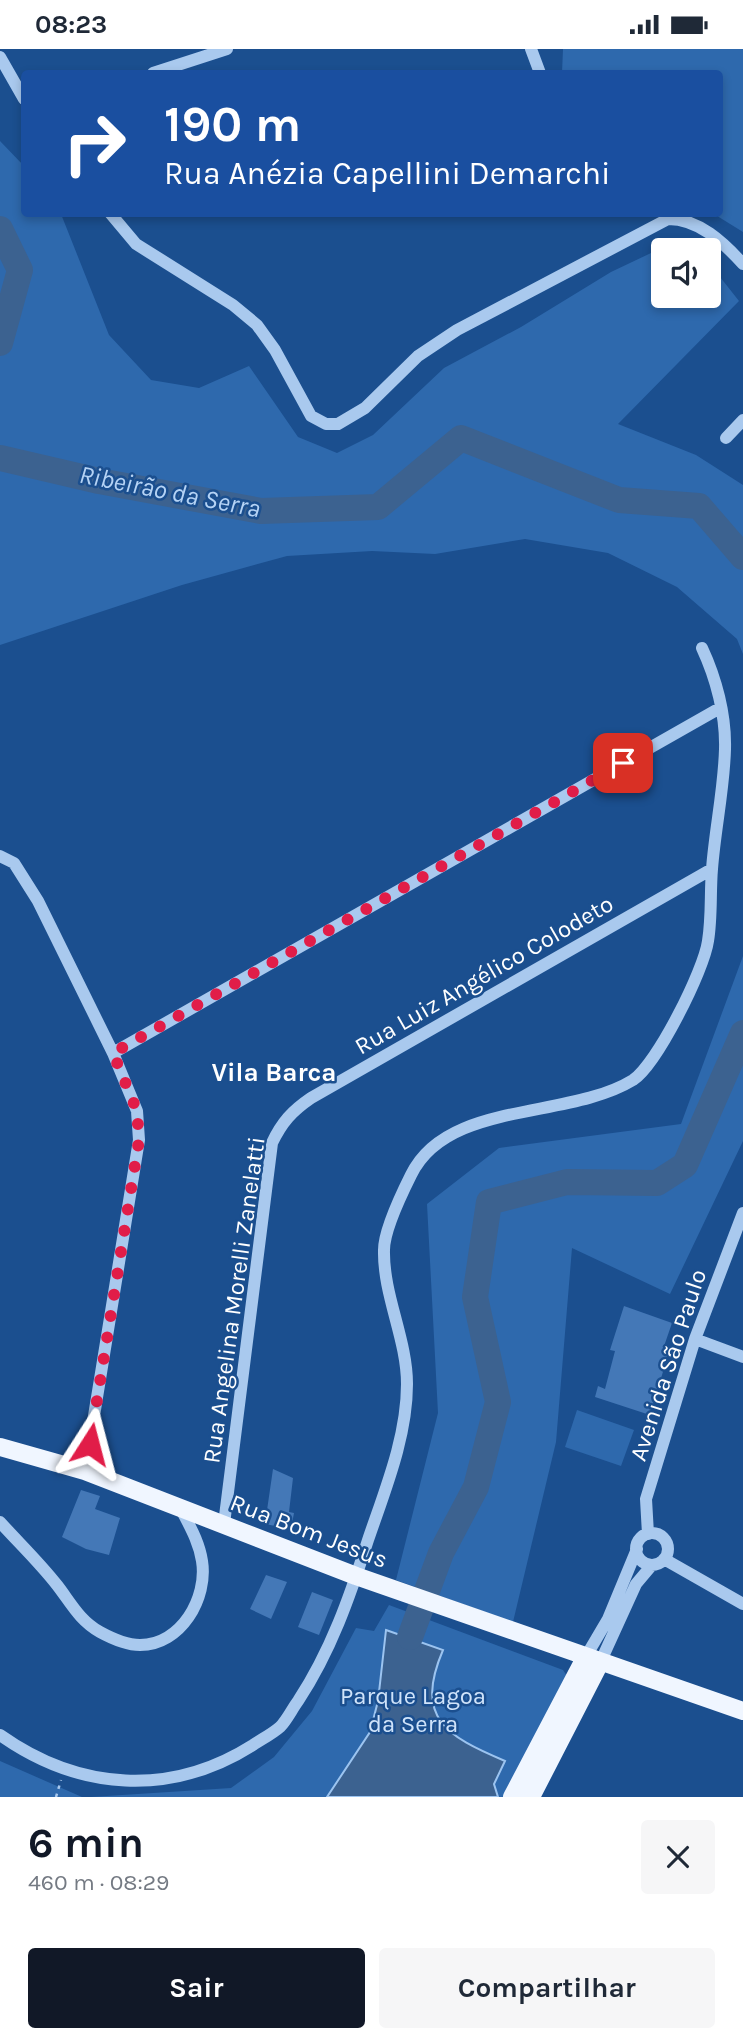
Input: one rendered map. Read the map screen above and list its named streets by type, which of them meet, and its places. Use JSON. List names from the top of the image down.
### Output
{
  "streets": {
    "main road": ["Rua Bom Jesus"],
    "street": ["Rua Luiz Angélico Colodeto", "Rua Angelina Morelli Zanelatti", "Avenida São Paulo"]
  },
  "crossings": [
    ["Rua Luiz Angélico Colodeto", "Rua Angelina Morelli Zanelatti"],
    ["Rua Angelina Morelli Zanelatti", "Rua Bom Jesus"]
  ],
  "districts": ["Vila Barca"],
  "water": ["Ribeirão da Serra"],
  "parks": ["Parque Lagoa da Serra"],
  "page": {
    "status": "08:23",
    "turn": ["190 m", "Rua Anézia Capellini Demarchi"],
    "heading": ["6 min", "460 m · 08:29"],
    "buttons": ["Sair", "Compartilhar"]
  }
}
